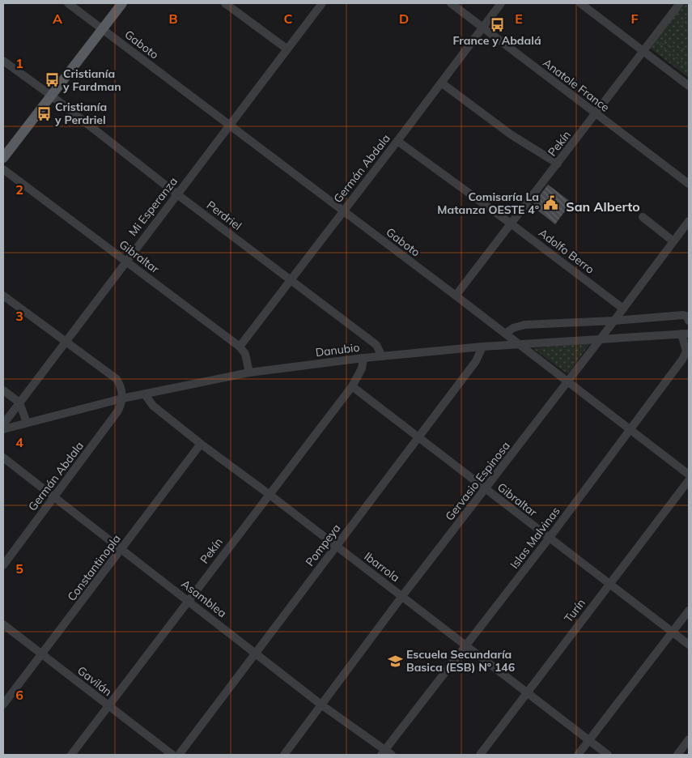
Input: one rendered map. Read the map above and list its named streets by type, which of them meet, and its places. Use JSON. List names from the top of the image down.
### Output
{
  "streets": {
    "street": [
      "Gaboto",
      "Anatole France",
      "Pekín",
      "Germán Abdala",
      "Mi Esperanza",
      "Perdriel",
      "Adolfo Berro",
      "Gibraltar",
      "Danubio",
      "Gervasio Espinosa",
      "Islas Malvinas",
      "Pompeya",
      "Ibarrola",
      "Constantinopla",
      "Asamblea",
      "Turín",
      "Gavilán"
    ]
  },
  "crossings": [
    ["Gaboto", "Pekín"],
    ["Gaboto", "Germán Abdala"],
    ["Gaboto", "Mi Esperanza"],
    ["Gaboto", "Danubio"],
    ["Gaboto", "Gervasio Espinosa"],
    ["Gaboto", "Islas Malvinas"],
    ["Anatole France", "Pekín"],
    ["Anatole France", "Germán Abdala"],
    ["Pekín", "Adolfo Berro"],
    ["Pekín", "Gibraltar"],
    ["Pekín", "Danubio"],
    ["Pekín", "Ibarrola"],
    ["Pekín", "Asamblea"],
    ["Pekín", "Gavilán"],
    ["Germán Abdala", "Perdriel"],
    ["Germán Abdala", "Adolfo Berro"],
    ["Germán Abdala", "Gibraltar"],
    ["Germán Abdala", "Danubio"],
    ["Germán Abdala", "Asamblea"],
    ["Mi Esperanza", "Perdriel"],
    ["Mi Esperanza", "Gibraltar"],
    ["Perdriel", "Danubio"],
    ["Adolfo Berro", "Gervasio Espinosa"],
    ["Gibraltar", "Danubio"],
    ["Gibraltar", "Gervasio Espinosa"],
    ["Gibraltar", "Islas Malvinas"],
    ["Gibraltar", "Pompeya"],
    ["Gibraltar", "Turín"],
    ["Danubio", "Gervasio Espinosa"],
    ["Danubio", "Islas Malvinas"],
    ["Danubio", "Pompeya"],
    ["Danubio", "Ibarrola"],
    ["Gervasio Espinosa", "Ibarrola"],
    ["Gervasio Espinosa", "Asamblea"],
    ["Islas Malvinas", "Ibarrola"],
    ["Islas Malvinas", "Asamblea"],
    ["Pompeya", "Ibarrola"],
    ["Pompeya", "Asamblea"],
    ["Ibarrola", "Constantinopla"],
    ["Ibarrola", "Turín"],
    ["Constantinopla", "Asamblea"],
    ["Constantinopla", "Gavilán"]
  ],
  "districts": ["San Alberto"],
  "places": {
    "bus stop": ["France y Abdalá", "Cristianía y Fardman", "Cristianía y Perdriel"],
    "public building": ["Comisaría La Matanza OESTE 4°"],
    "school or university": ["Escuela Secundaría Basica (ESB) N° 146"]
  },
  "grid": {
    "columns": [
      "A",
      "B",
      "C",
      "D",
      "E",
      "F"
    ],
    "rows": [
      "1",
      "2",
      "3",
      "4",
      "5",
      "6"
    ]
  }
}
